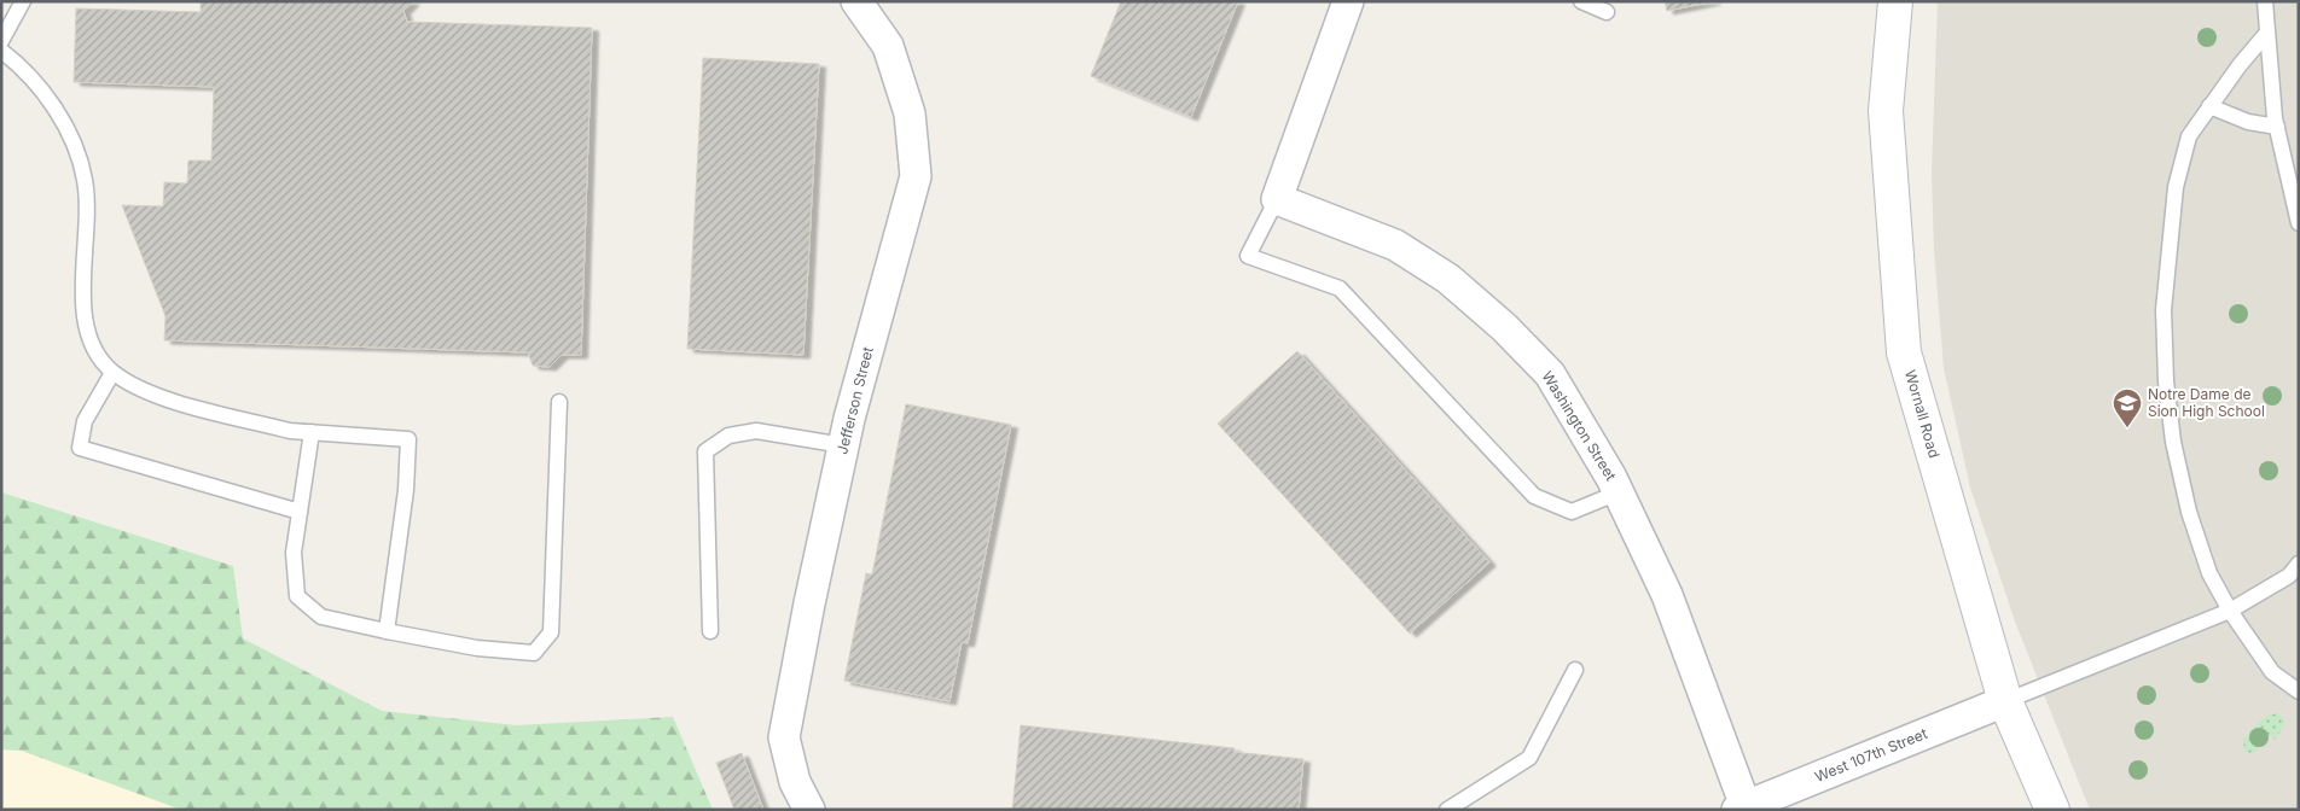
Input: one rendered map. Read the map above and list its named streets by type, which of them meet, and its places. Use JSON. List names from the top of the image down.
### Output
{
  "streets": {
    "main road": ["Wornall Road"],
    "street": ["Jefferson Street", "Washington Street", "West 107th Street"]
  },
  "crossings": [
    ["Wornall Road", "West 107th Street"],
    ["Washington Street", "West 107th Street"]
  ],
  "places": {
    "school or university": ["Notre Dame de Sion High School"]
  }
}
